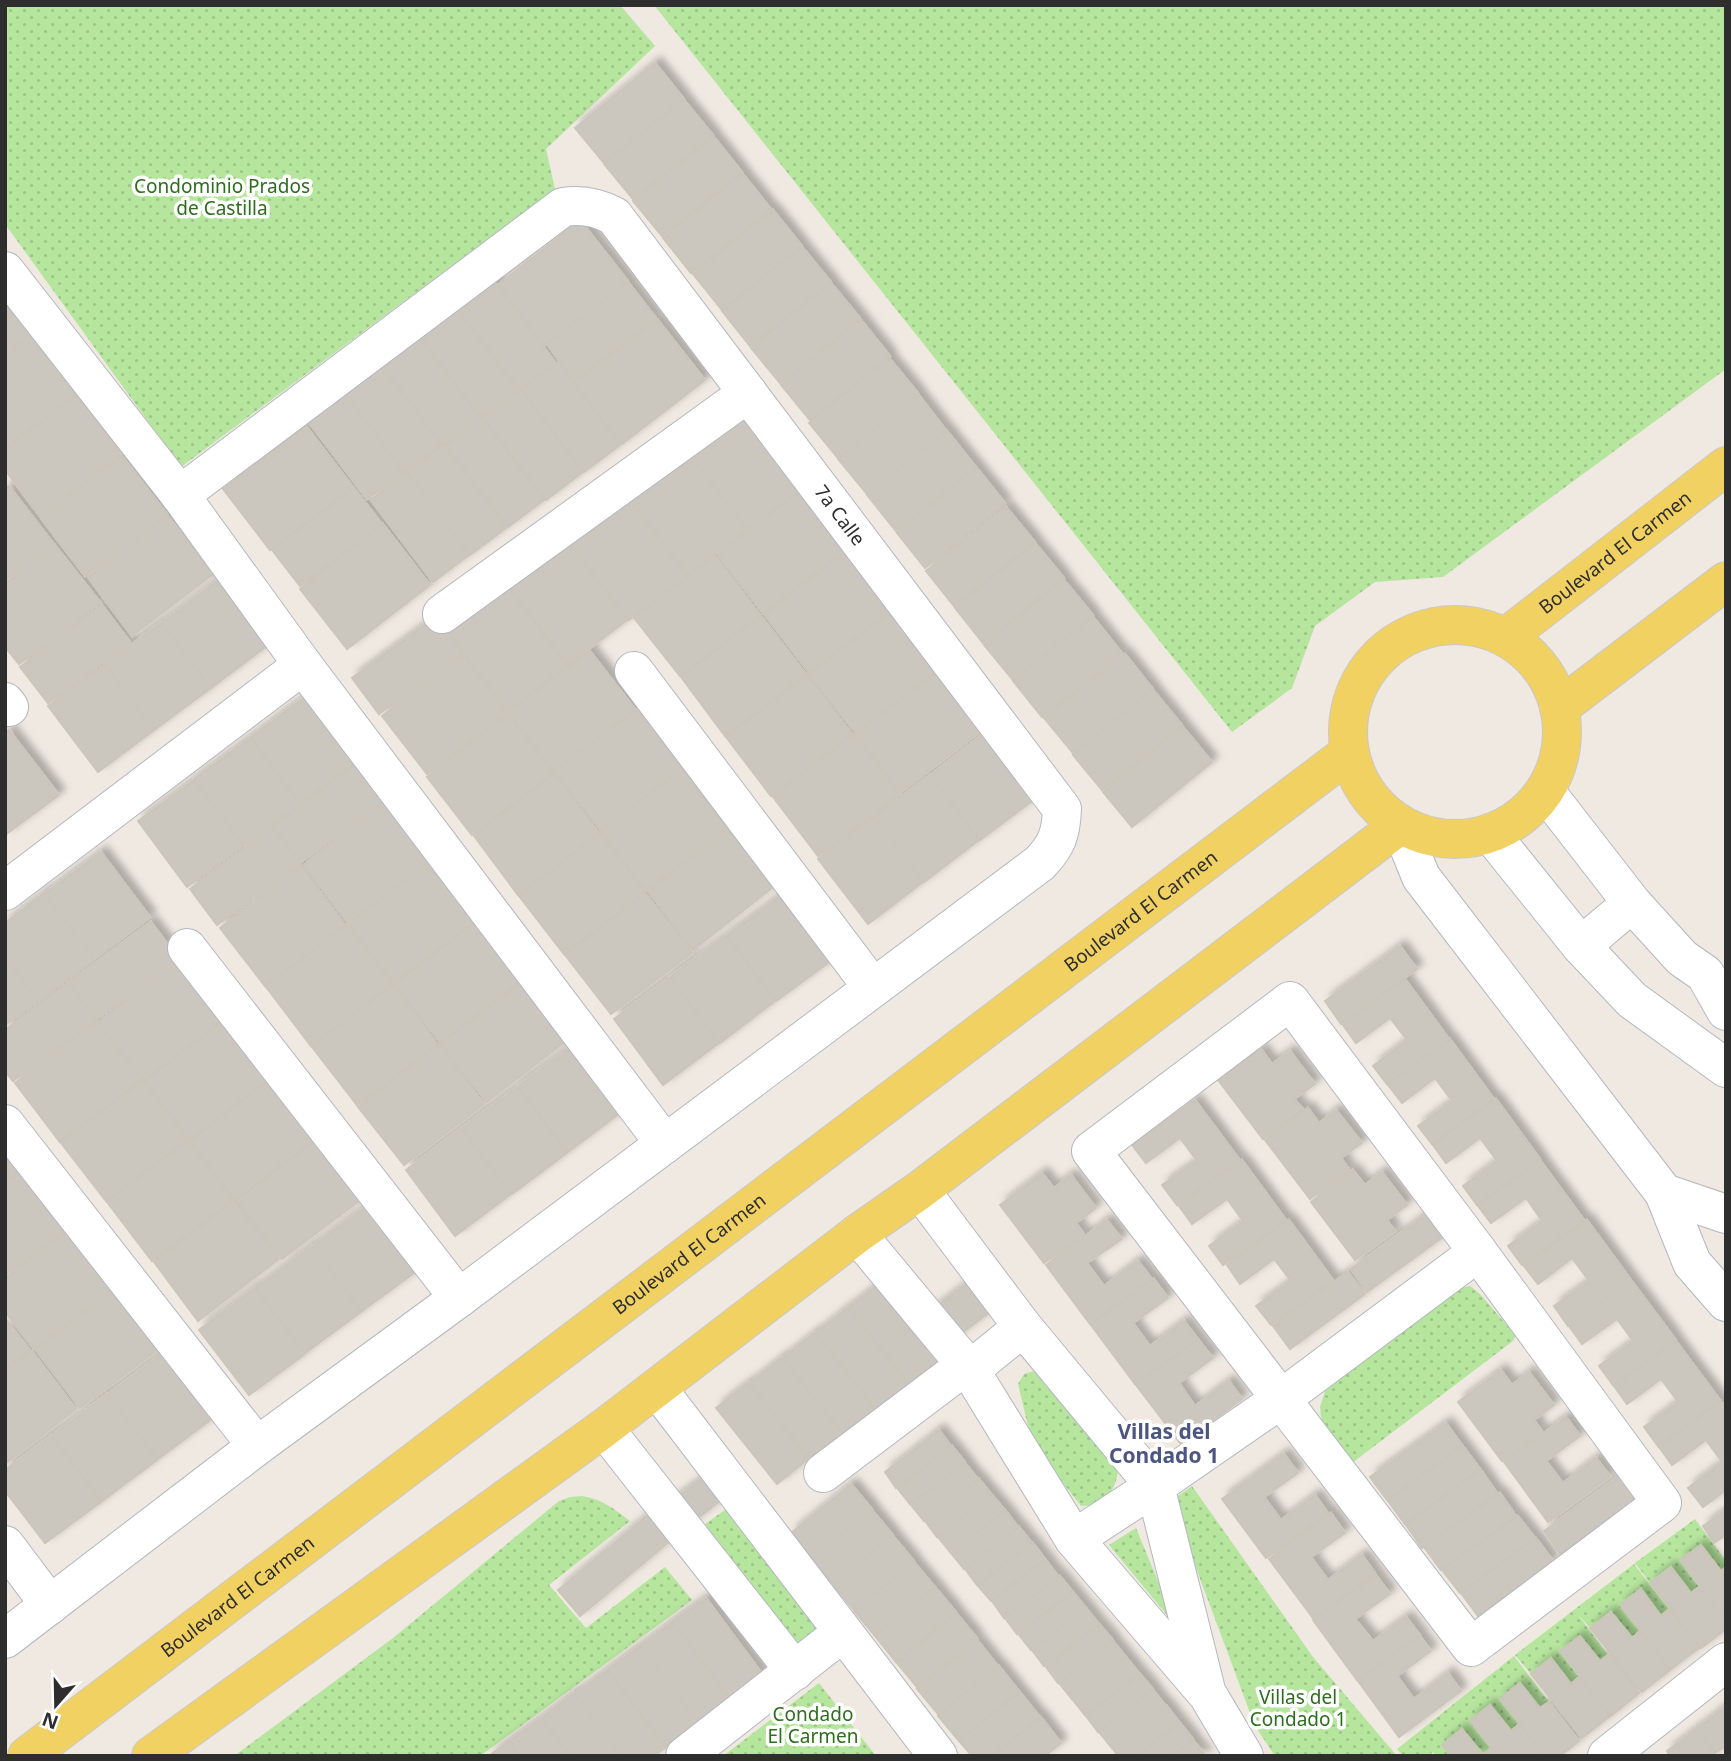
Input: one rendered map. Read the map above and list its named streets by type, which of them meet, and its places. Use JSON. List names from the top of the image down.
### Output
{
  "streets": {
    "main road": ["Boulevard El Carmen"],
    "street": ["7a Calle"]
  },
  "districts": ["Villas del Condado 1"],
  "parks": ["Condominio Prados de Castilla", "Villas del Condado 1", "Condado El Carmen"],
  "north": "bottom"
}
